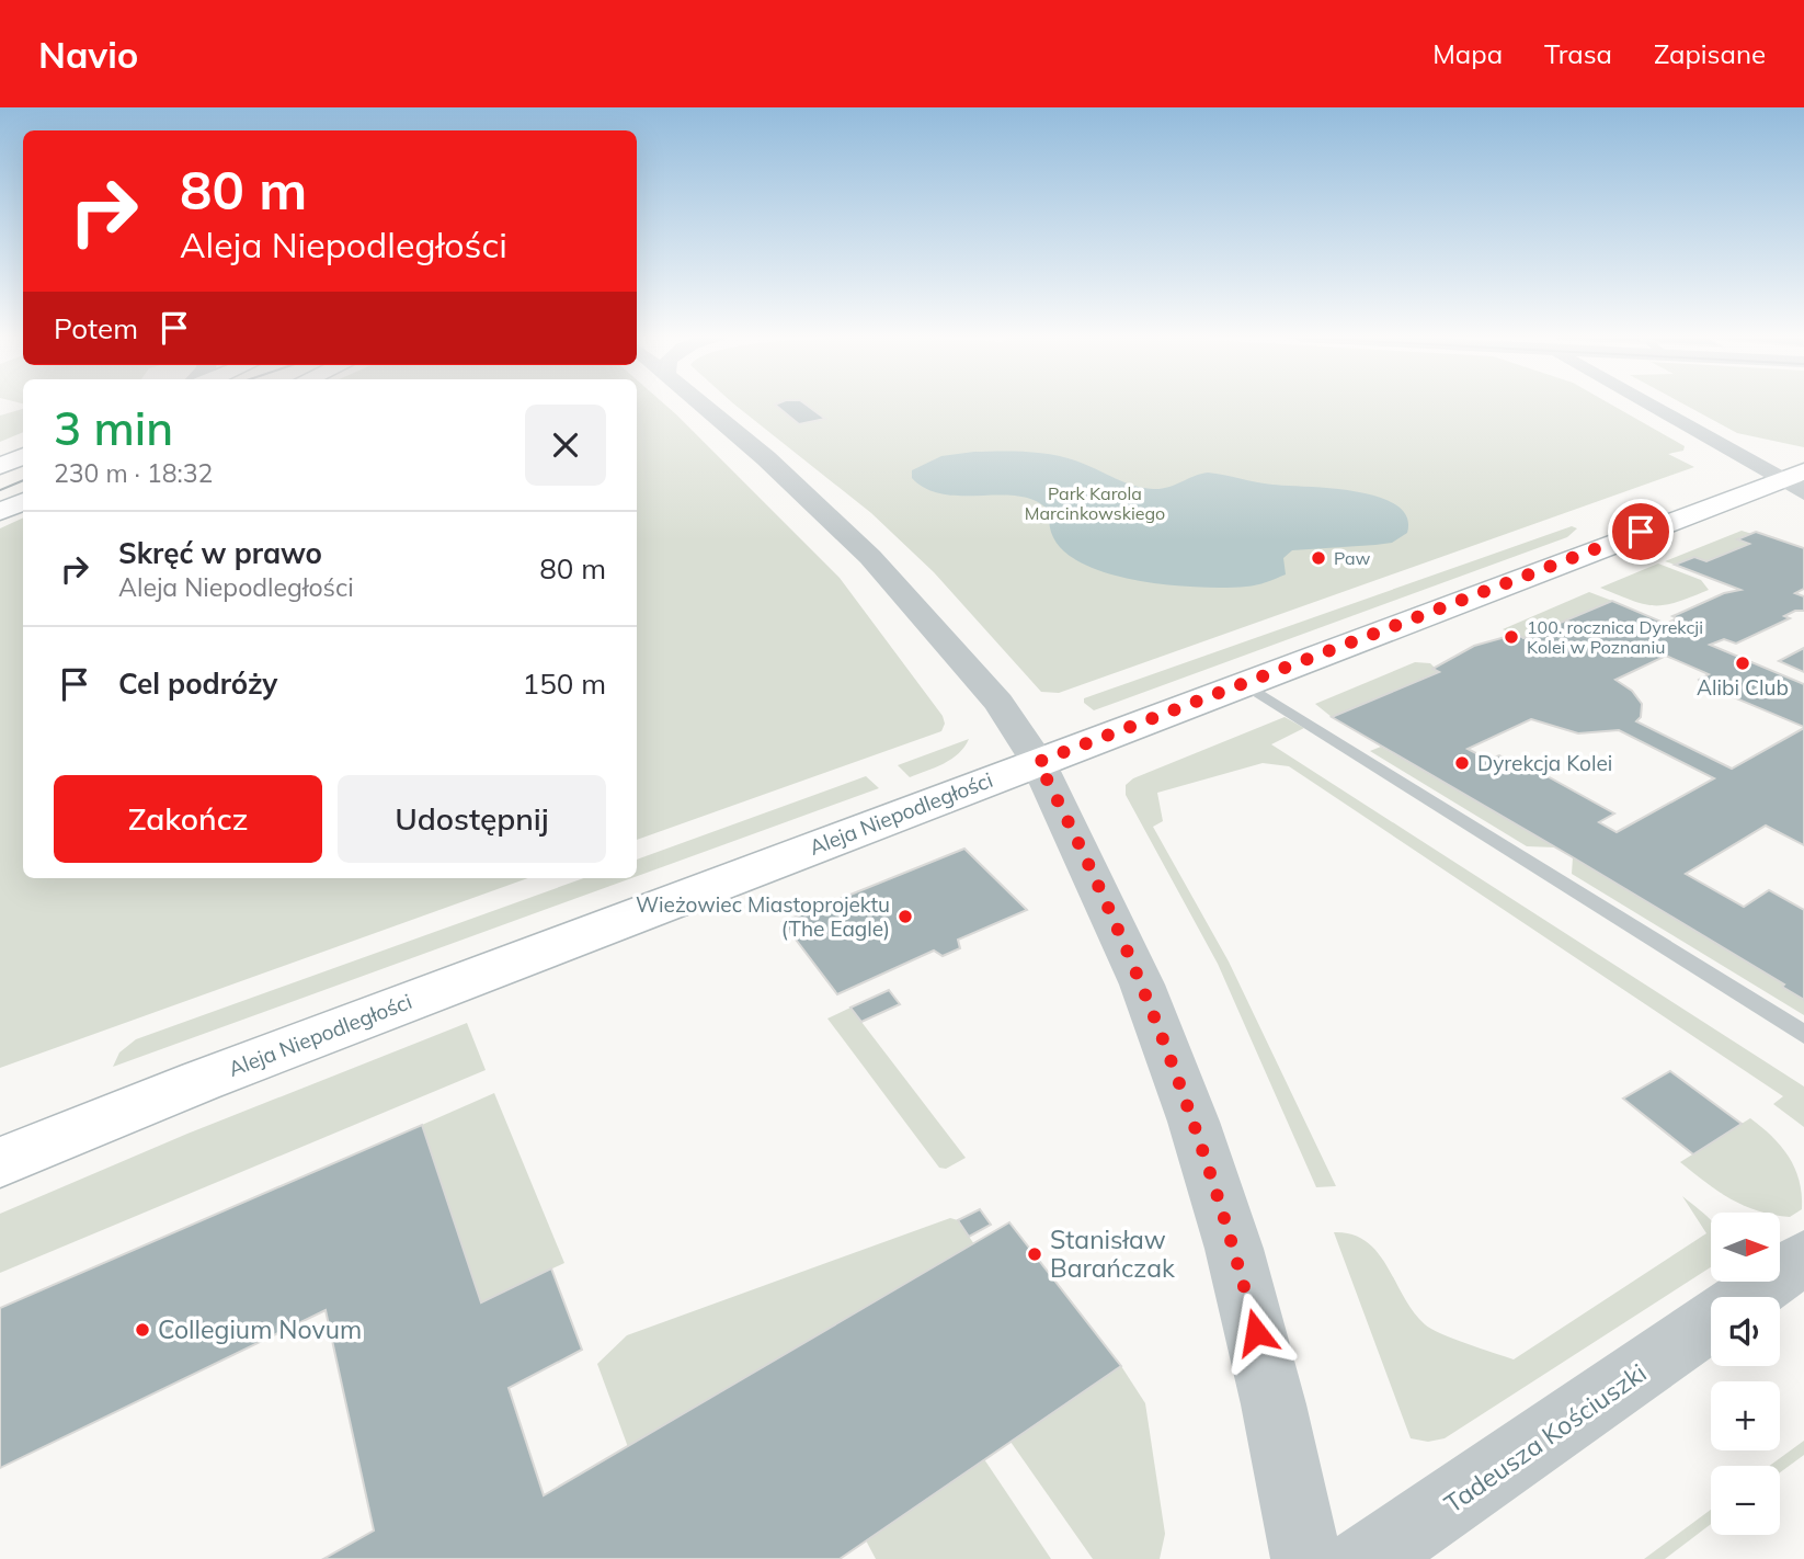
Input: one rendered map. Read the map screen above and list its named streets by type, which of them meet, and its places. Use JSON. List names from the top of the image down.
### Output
{
  "streets": {
    "street": ["Aleja Niepodległości", "Tadeusza Kościuszki"]
  },
  "parks": ["Park Karola Marcinkowskiego"],
  "places": [
    "Paw",
    "100. rocznica Dyrekcji Kolei w Poznaniu",
    "Alibi Club",
    "Dyrekcja Kolei",
    "Wieżowiec Miastoprojektu (The Eagle)",
    "Stanisław Barańczak",
    "Collegium Novum"
  ],
  "north": "right",
  "page": {
    "header": "Navio",
    "nav": ["Mapa", "Trasa", "Zapisane"],
    "turn": ["80 m", "Aleja Niepodległości"],
    "then": "Potem",
    "heading": ["3 min", "230 m · 18:32"],
    "list": [
      {
        "name": "Skręć w prawo",
        "note": "Aleja Niepodległości",
        "value": "80 m"
      },
      {
        "name": "Cel podróży",
        "value": "150 m"
      }
    ],
    "buttons": ["Zakończ", "Udostępnij"],
    "map_buttons": ["+", "−"]
  }
}
